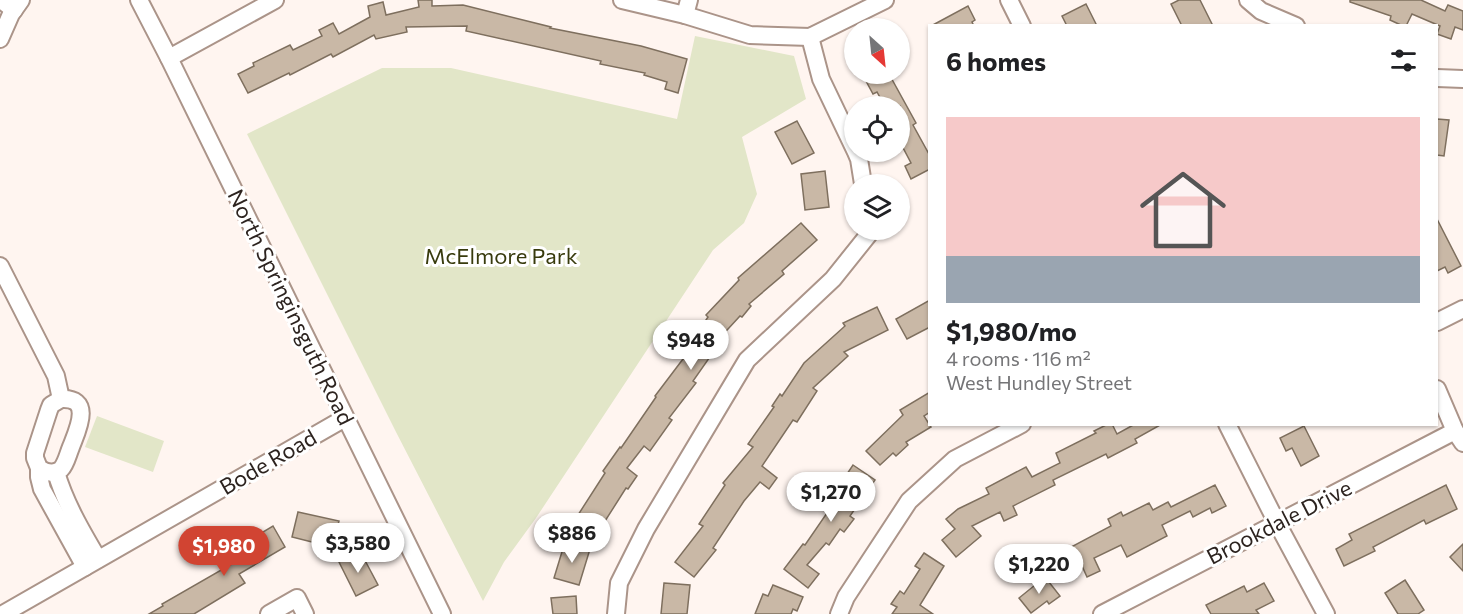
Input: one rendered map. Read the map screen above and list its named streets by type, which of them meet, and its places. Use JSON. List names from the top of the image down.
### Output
{
  "streets": {
    "street": ["North Springinsguth Road", "Bode Road", "Brookdale Drive"]
  },
  "crossings": [
    ["North Springinsguth Road", "Bode Road"]
  ],
  "parks": ["McElmore Park"],
  "north": "bottom right",
  "page": {
    "heading": "6 homes",
    "list": [
      {
        "name": "$1,980/mo",
        "note": "4 rooms · 116 m² · West Hundley Street"
      }
    ],
    "price": [
      "$948",
      "$1,270",
      "$886",
      "$3,580",
      "$1,980",
      "$1,220"
    ]
  }
}
